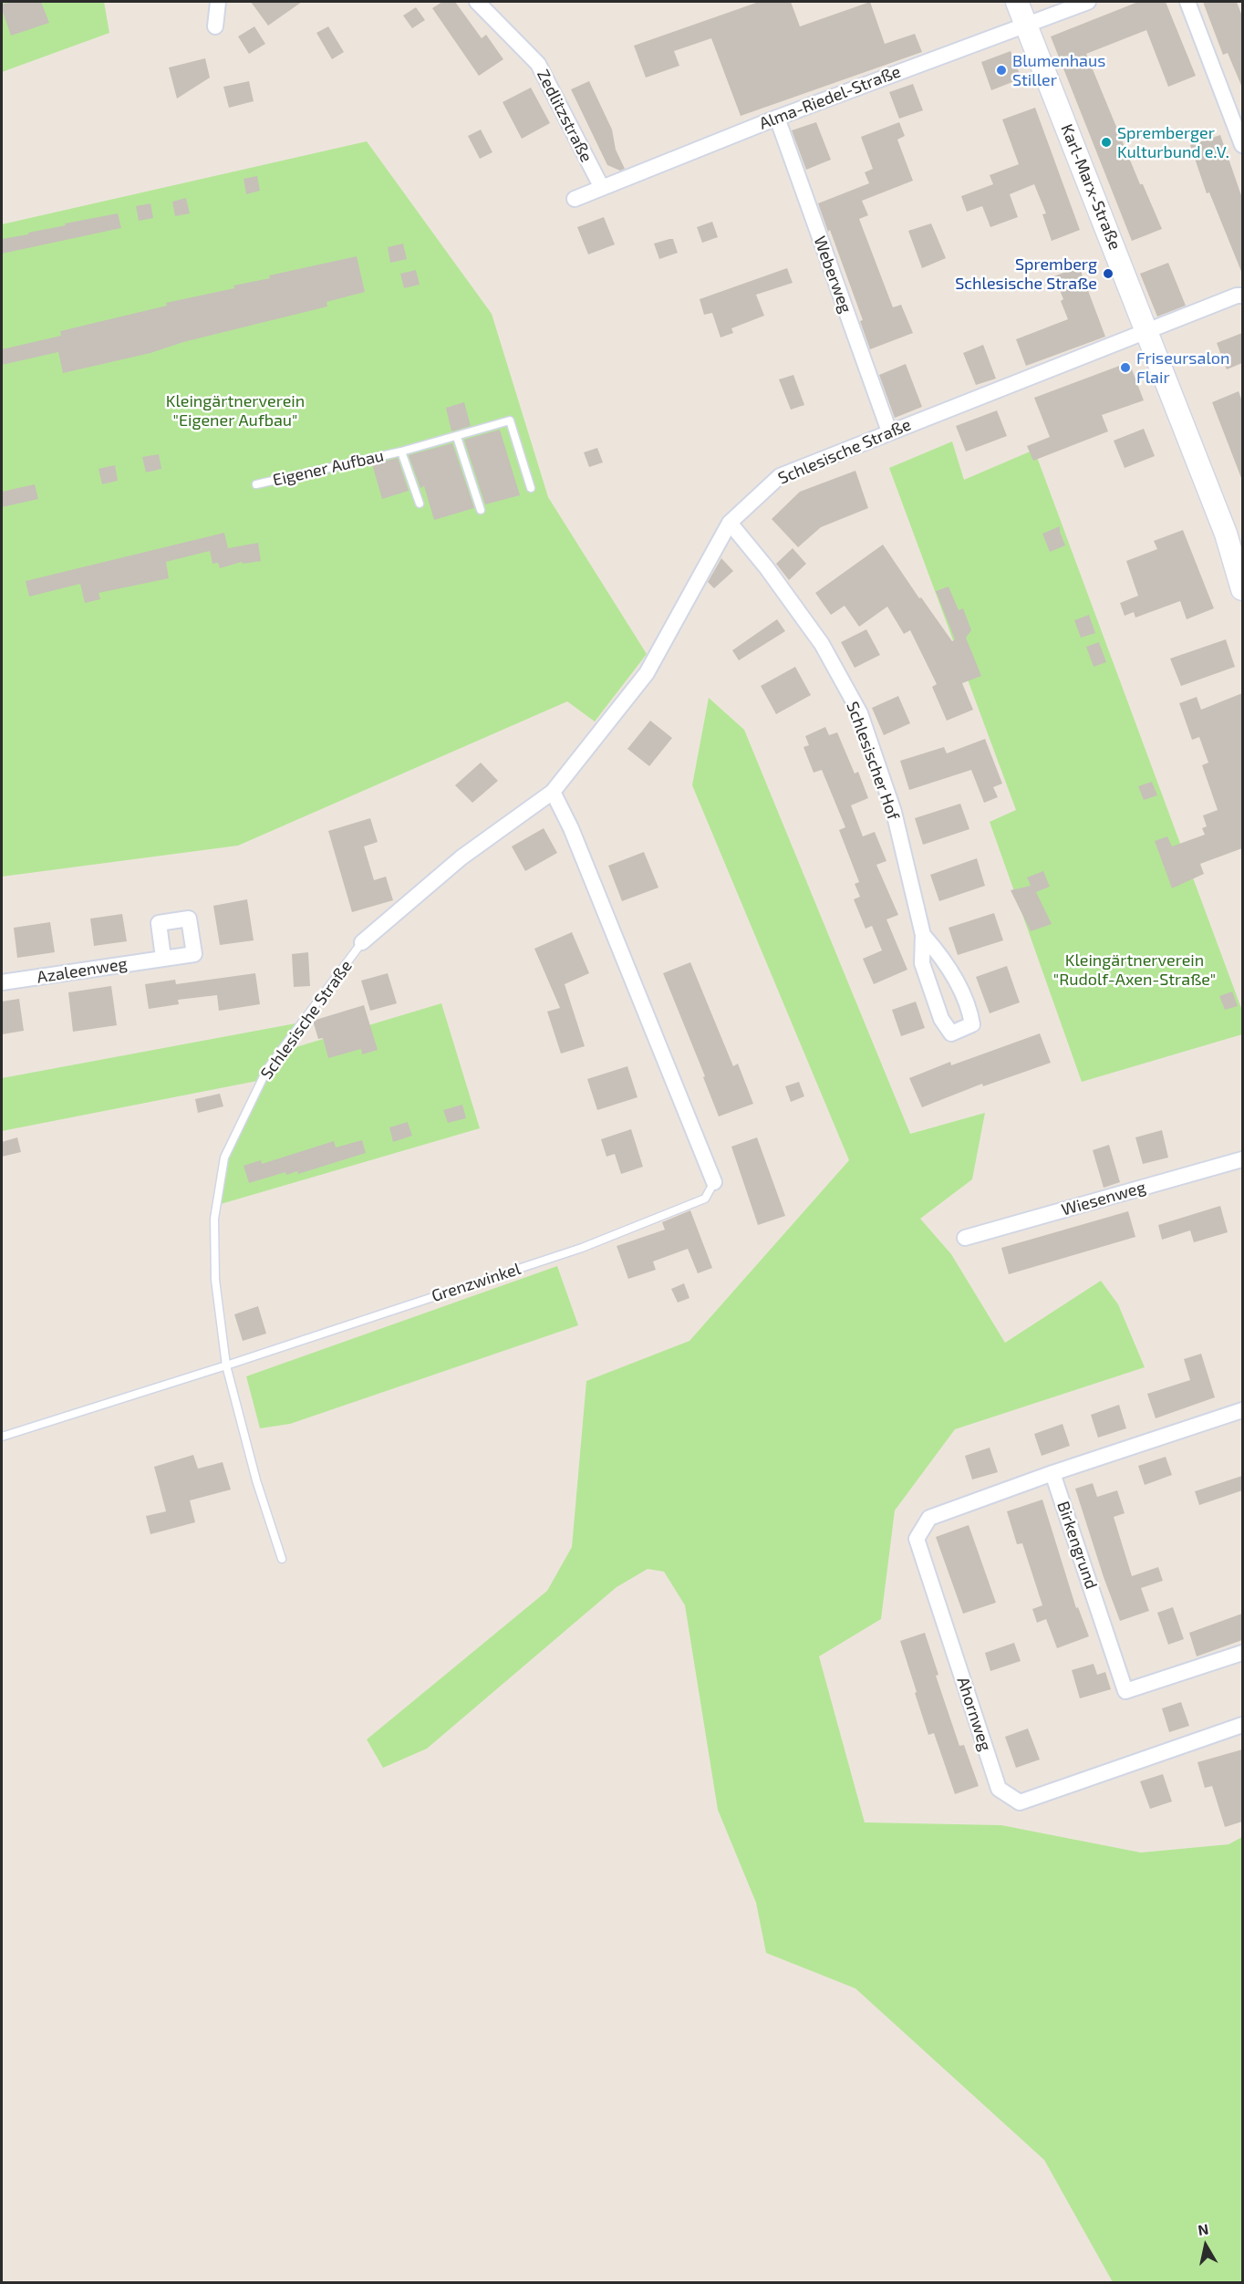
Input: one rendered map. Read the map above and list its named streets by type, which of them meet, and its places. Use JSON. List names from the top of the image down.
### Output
{
  "streets": {
    "main road": ["Karl-Marx-Straße"],
    "street": [
      "Alma-Riedel-Straße",
      "Zedlitzstraße",
      "Weberweg",
      "Schlesische Straße",
      "Schlesischer Hof",
      "Azaleenweg",
      "Wiesenweg",
      "Birkengrund",
      "Ahornweg"
    ],
    "lane": ["Eigener Aufbau", "Grenzwinkel"]
  },
  "crossings": [
    ["Alma-Riedel-Straße", "Zedlitzstraße"],
    ["Alma-Riedel-Straße", "Karl-Marx-Straße"],
    ["Alma-Riedel-Straße", "Weberweg"],
    ["Karl-Marx-Straße", "Schlesische Straße"],
    ["Weberweg", "Schlesische Straße"],
    ["Schlesische Straße", "Schlesischer Hof"],
    ["Schlesische Straße", "Grenzwinkel"],
    ["Birkengrund", "Ahornweg"]
  ],
  "parks": ["Kleingärtnerverein \"Eigener Aufbau\"", "Kleingärtnerverein \"Rudolf-Axen-Straße\""],
  "places": [
    "Blumenhaus Stiller",
    "Spremberger Kulturbund e.V.",
    "Spremberg Schlesische Straße",
    "Friseursalon Flair"
  ],
  "north": "top"
}
